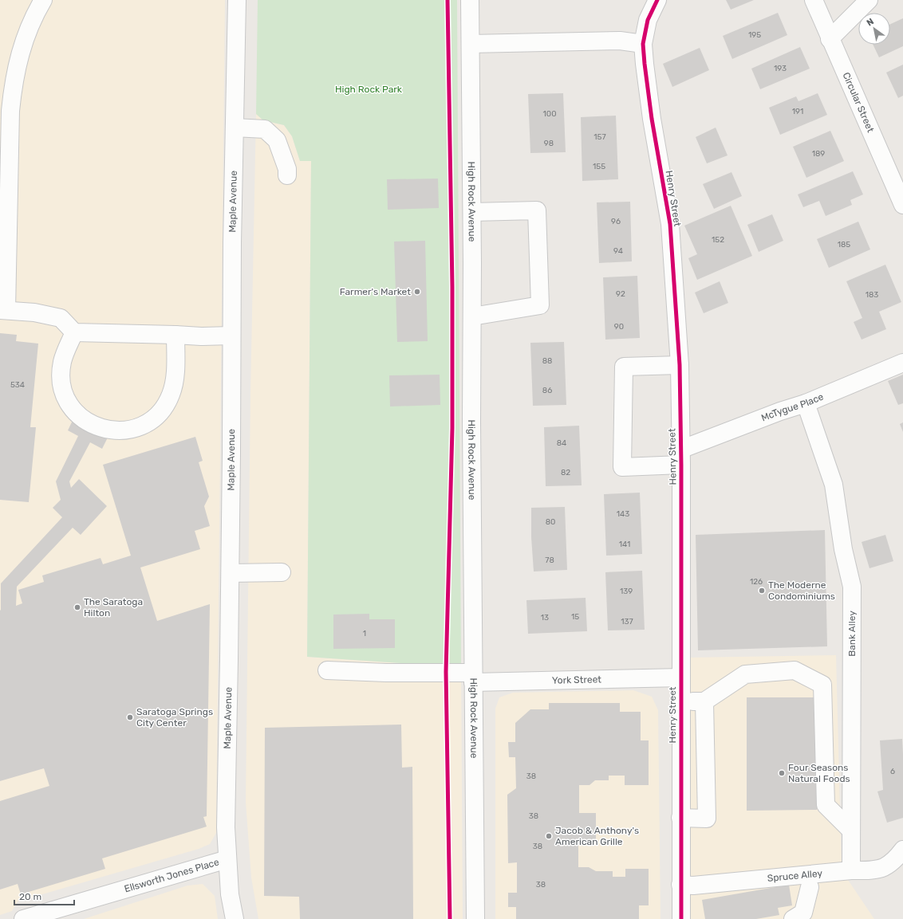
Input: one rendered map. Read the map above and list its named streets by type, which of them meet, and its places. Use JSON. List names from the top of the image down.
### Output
{
  "streets": {
    "street": [
      "Circular Street",
      "Henry Street",
      "Maple Avenue",
      "High Rock Avenue",
      "McTygue Place",
      "Bank Alley",
      "York Street",
      "Ellsworth Jones Place",
      "Spruce Alley"
    ]
  },
  "crossings": [
    ["Henry Street", "McTygue Place"],
    ["Henry Street", "York Street"],
    ["Henry Street", "Spruce Alley"],
    ["Maple Avenue", "Ellsworth Jones Place"],
    ["High Rock Avenue", "York Street"],
    ["McTygue Place", "Bank Alley"],
    ["Bank Alley", "Spruce Alley"]
  ],
  "parks": ["High Rock Park"],
  "places": [
    "Farmer's Market",
    "The Moderne Condominiums",
    "The Saratoga Hilton",
    "Saratoga Springs City Center",
    "Four Seasons Natural Foods",
    "Jacob & Anthony's American Grille"
  ],
  "house_numbers": [
    "195",
    "193",
    "191",
    "100",
    "157",
    "98",
    "189",
    "155",
    "96",
    "152",
    "185",
    "94",
    "92",
    "183",
    "90",
    "88",
    "534",
    "86",
    "84",
    "82",
    "143",
    "80",
    "141",
    "78",
    "126",
    "139",
    "15",
    "13",
    "137",
    "1",
    "6",
    "38",
    "38",
    "38",
    "38"
  ],
  "scale_bar": "20 m",
  "north": "top left"
}
